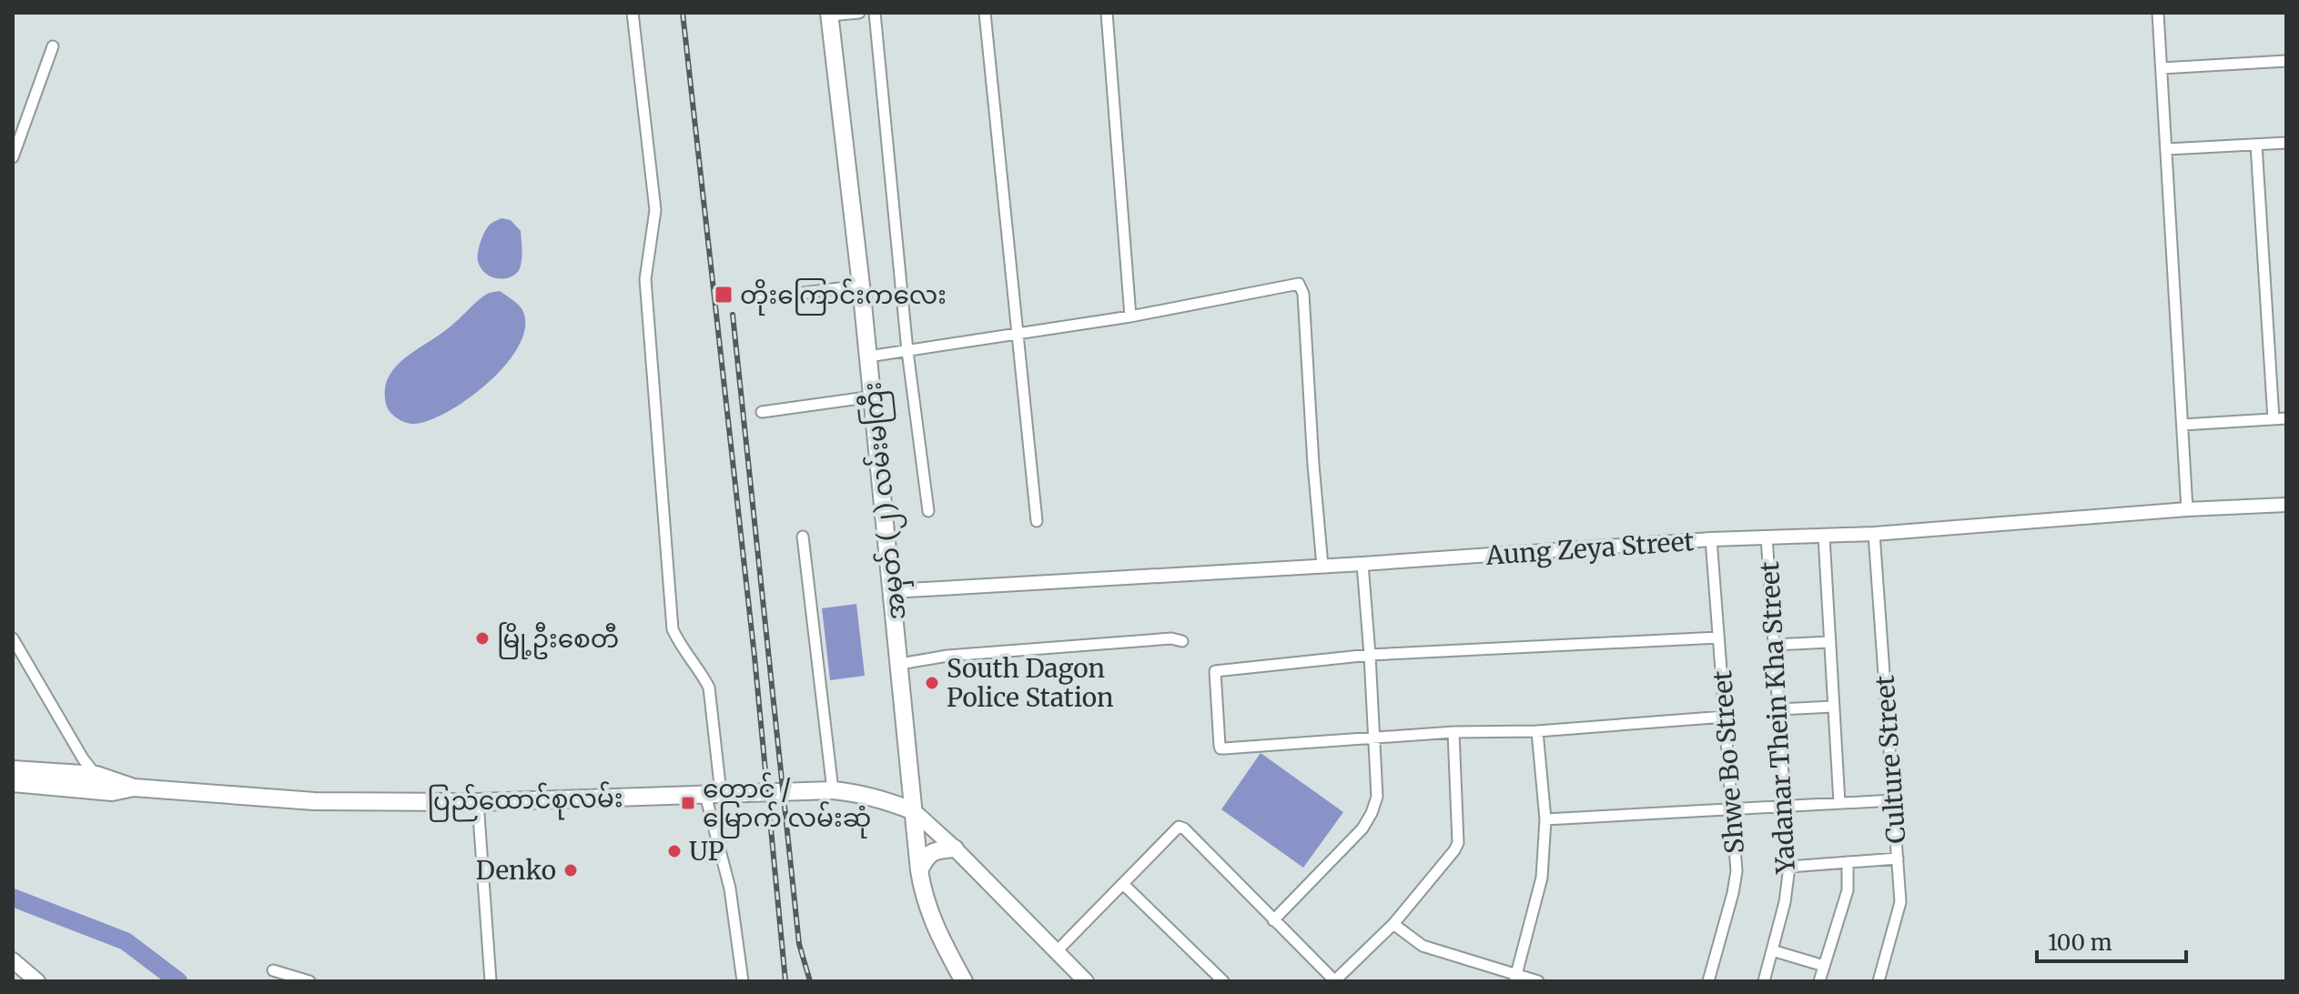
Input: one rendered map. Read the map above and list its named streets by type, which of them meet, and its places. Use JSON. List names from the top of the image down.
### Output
{
  "streets": {
    "main road": ["အမှတ် (၂) လမ်းမကြီး", "ပြည်ထောင်စုလမ်း"],
    "street": [
      "Aung Zeya Street",
      "Yadanar Thein Kha Street",
      "Culture Street",
      "Shwe Bo Street"
    ]
  },
  "crossings": [
    ["အမှတ် (၂) လမ်းမကြီး", "Aung Zeya Street"],
    ["အမှတ် (၂) လမ်းမကြီး", "ပြည်ထောင်စုလမ်း"],
    ["Aung Zeya Street", "Yadanar Thein Kha Street"],
    ["Aung Zeya Street", "Culture Street"],
    ["Aung Zeya Street", "Shwe Bo Street"]
  ],
  "places": {
    "transit": ["တိုးကြောင်းကလေး", "တောင် / မြောက် လမ်းဆုံ"],
    "other": [
      "မြို့ဦးစေတီ",
      "South Dagon Police Station",
      "UP",
      "Denko"
    ]
  },
  "scale_bar": "100 m"
}
